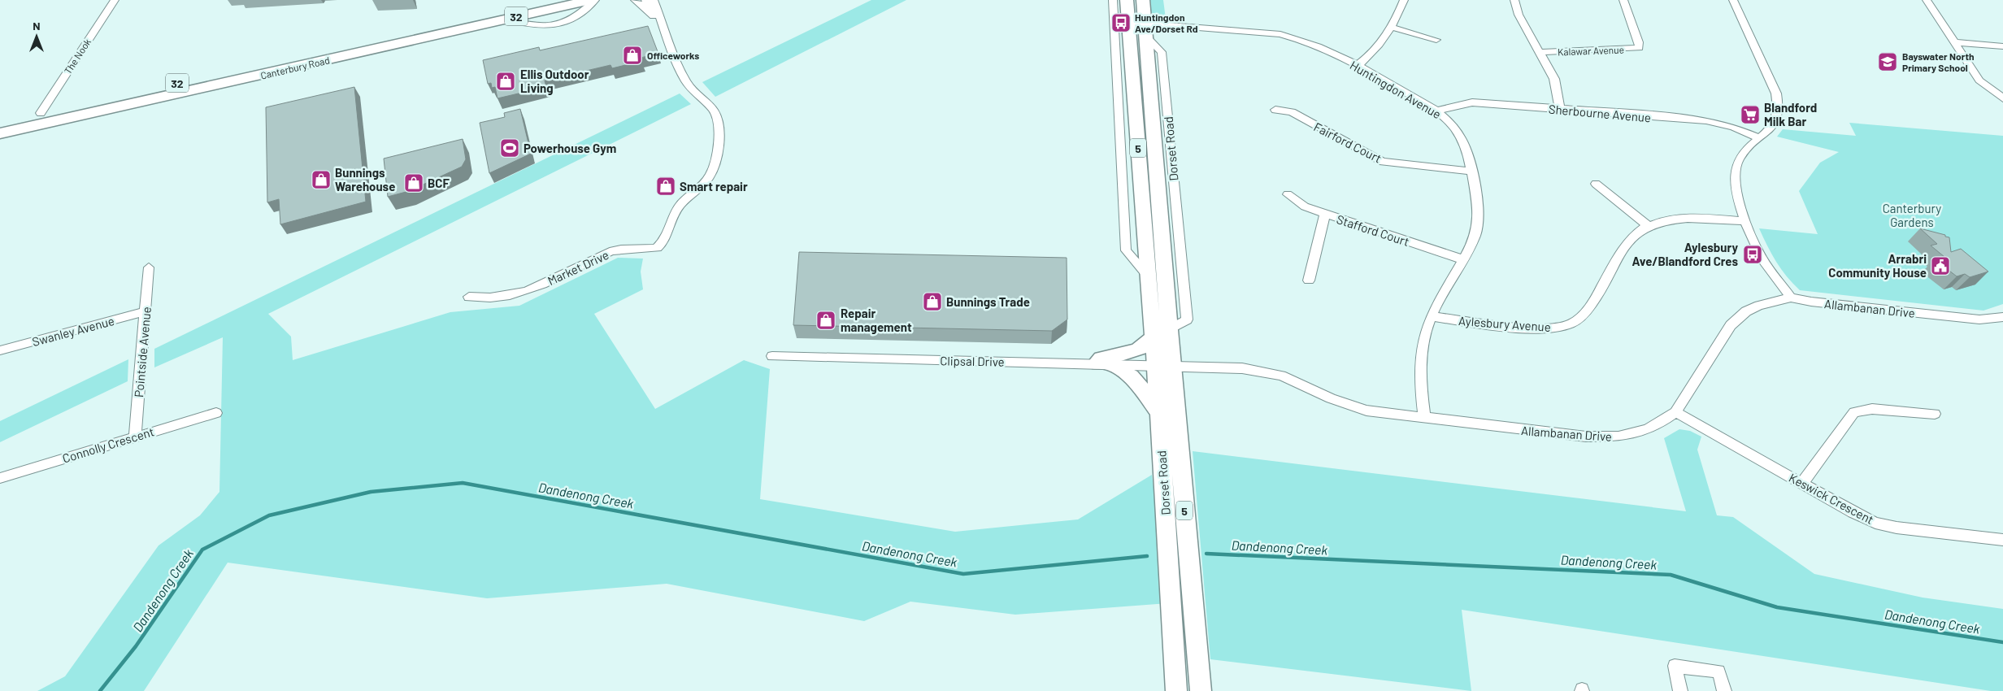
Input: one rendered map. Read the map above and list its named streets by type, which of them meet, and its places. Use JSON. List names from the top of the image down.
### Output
{
  "streets": {
    "main road": [
      "32",
      "Canterbury Road",
      "5",
      "Dorset Road"
    ],
    "street": [
      "Kalawar Avenue",
      "The Nook",
      "Huntingdon Avenue",
      "Sherbourne Avenue",
      "Fairford Court",
      "Stafford Court",
      "Market Drive",
      "Allambanan Drive",
      "Aylesbury Avenue",
      "Swanley Avenue",
      "Pointside Avenue",
      "Clipsal Drive",
      "Connolly Crescent",
      "Keswick Crescent"
    ]
  },
  "crossings": [
    ["The Nook", "Canterbury Road"],
    ["Huntingdon Avenue", "Sherbourne Avenue"],
    ["Huntingdon Avenue", "Fairford Court"],
    ["Huntingdon Avenue", "Dorset Road"],
    ["Huntingdon Avenue", "Stafford Court"],
    ["Huntingdon Avenue", "Allambanan Drive"],
    ["Huntingdon Avenue", "Aylesbury Avenue"],
    ["Dorset Road", "Allambanan Drive"],
    ["Dorset Road", "Clipsal Drive"],
    ["Allambanan Drive", "Clipsal Drive"],
    ["Allambanan Drive", "Keswick Crescent"],
    ["Swanley Avenue", "Pointside Avenue"],
    ["Pointside Avenue", "Connolly Crescent"]
  ],
  "water": ["Dandenong Creek"],
  "parks": ["Canterbury Gardens"],
  "places": {
    "bus stop": ["Huntingdon Ave/Dorset Rd", "Aylesbury Ave/Blandford Cres"],
    "shop": [
      "Officeworks",
      "Ellis Outdoor Living",
      "Bunnings Warehouse",
      "BCF",
      "Smart repair",
      "Bunnings Trade",
      "Repair management"
    ],
    "school or university": ["Bayswater North Primary School"],
    "supermarket": ["Blandford Milk Bar"],
    "sports": ["Powerhouse Gym"],
    "public building": ["Arrabri Community House"]
  },
  "north": "top"
}
